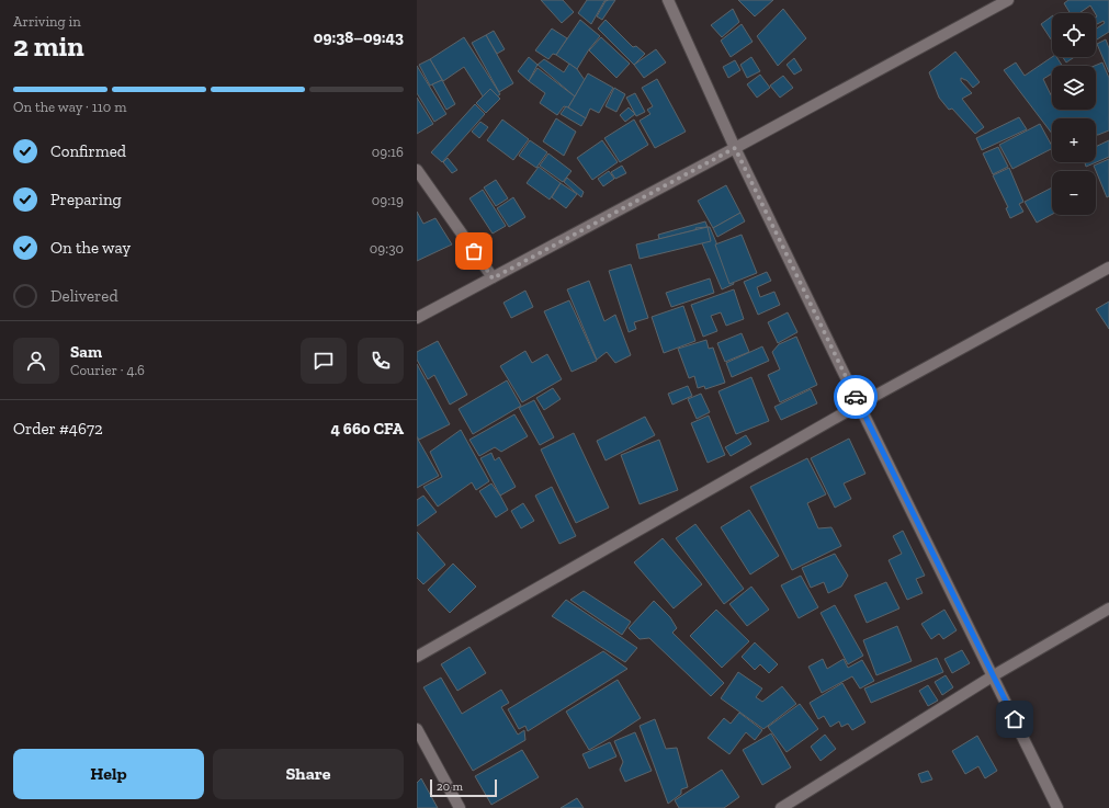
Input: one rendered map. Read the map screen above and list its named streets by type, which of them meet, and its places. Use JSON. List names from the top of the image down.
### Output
{
  "scale_bar": "20 m",
  "page": {
    "heading": ["2 min", "Arriving in", "09:38–09:43"],
    "panel": [
      "Sam",
      "Courier · 4.6",
      "Order #4672",
      "4 660 CFA"
    ],
    "map_buttons": ["+", "−"],
    "bar": "On the way · 110 m",
    "list": [
      ["Confirmed", "09:16"],
      ["Preparing", "09:19"],
      ["On the way", "09:30"],
      "Delivered"
    ],
    "buttons": ["Help", "Share"],
    "scale": "20 m"
  }
}
